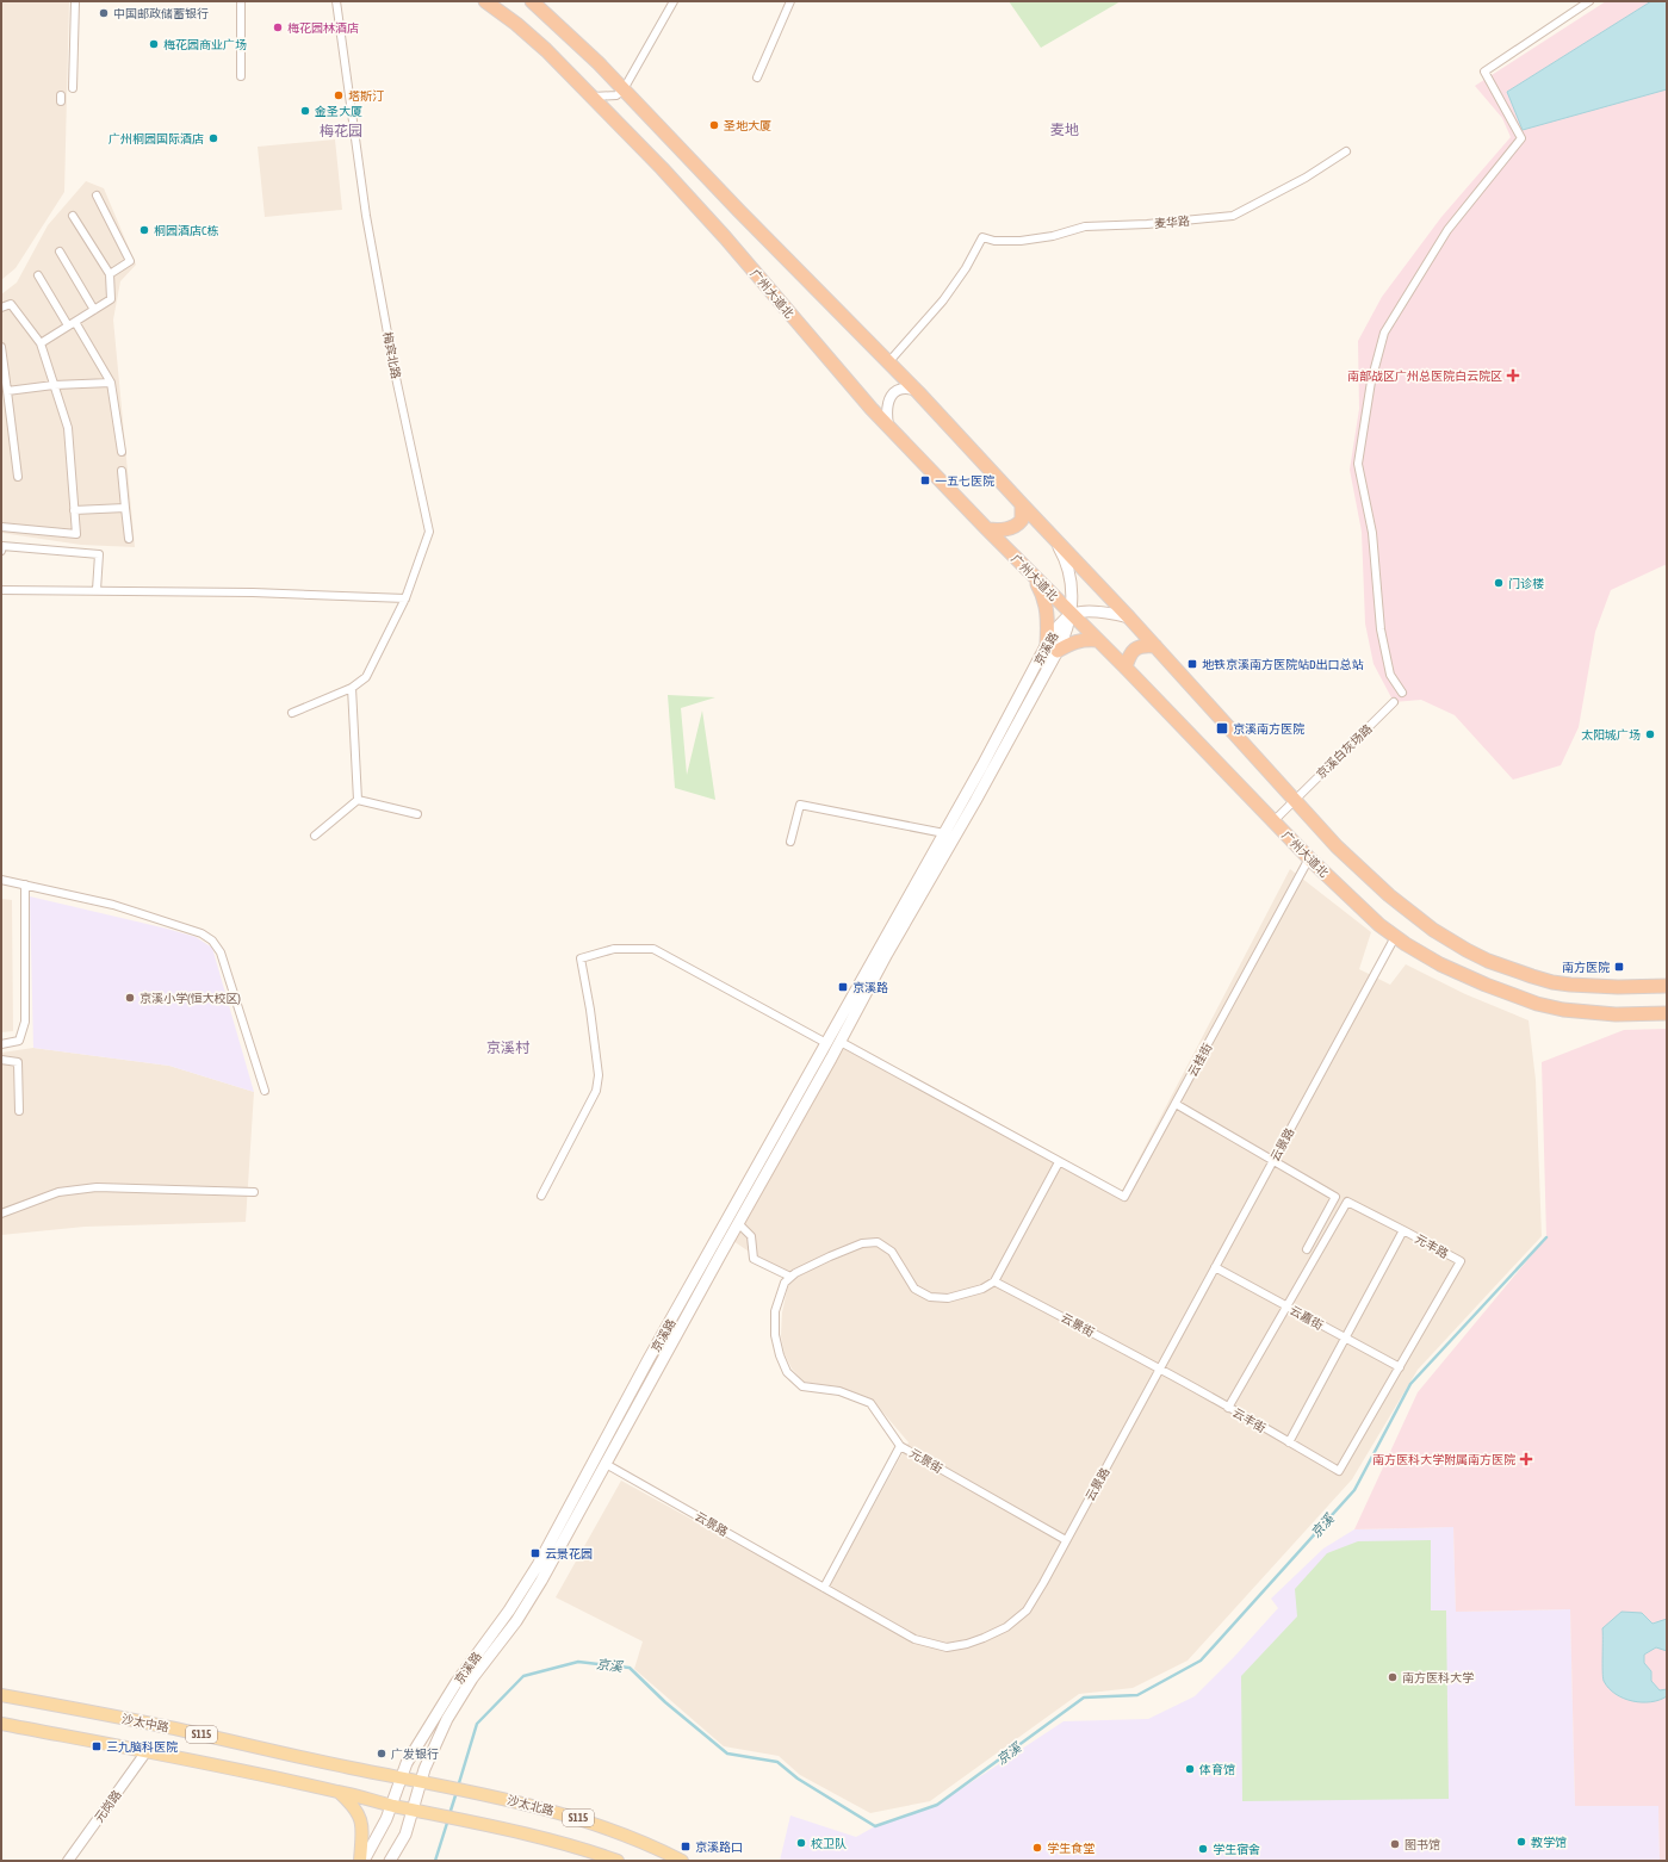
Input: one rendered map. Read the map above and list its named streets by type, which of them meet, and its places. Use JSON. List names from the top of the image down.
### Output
{
  "streets": {
    "highway": ["广州大道北"],
    "main road": [
      "京溪路",
      "沙太中路",
      "S115",
      "沙太北路"
    ],
    "street": [
      "麦华路",
      "梅宾北路",
      "京溪白灰场路",
      "云桂街",
      "云景路",
      "元丰路",
      "云嘉街",
      "云景街",
      "云丰街",
      "元景街",
      "元岗路"
    ]
  },
  "crossings": [
    ["广州大道北", "京溪路"],
    ["广州大道北", "京溪白灰场路"],
    ["广州大道北", "云桂街"],
    ["广州大道北", "云景路"],
    ["京溪路", "云桂街"],
    ["京溪路", "云景路"],
    ["京溪路", "沙太中路"],
    ["京溪路", "S115"],
    ["京溪路", "沙太北路"],
    ["云景路", "云嘉街"],
    ["云景路", "云景街"],
    ["云景路", "云丰街"],
    ["云景路", "元景街"],
    ["元丰路", "云嘉街"],
    ["元丰路", "云丰街"],
    ["云景街", "云丰街"],
    ["沙太中路", "沙太北路"],
    ["S115", "元岗路"]
  ],
  "districts": ["麦地", "梅花园", "京溪村"],
  "water": ["京溪"],
  "places": {
    "other": [
      "中国邮政储蓄银行",
      "梅花园林酒店",
      "梅花园商业广场",
      "塔斯汀",
      "金圣大厦",
      "圣地大厦",
      "广州桐园国际酒店",
      "桐园酒店C栋",
      "门诊楼",
      "太阳城广场",
      "京溪小学(恒大校区)",
      "南方医科大学",
      "广发银行",
      "体育馆",
      "教学馆",
      "校卫队",
      "图书馆",
      "学生食堂",
      "学生宿舍"
    ],
    "health": ["南部战区广州总医院白云院区", "南方医科大学附属南方医院"],
    "transit": [
      "一五七医院",
      "地铁京溪南方医院站D出口总站",
      "京溪南方医院",
      "南方医院",
      "京溪路",
      "云景花园",
      "三九脑科医院",
      "京溪路口"
    ]
  }
}
